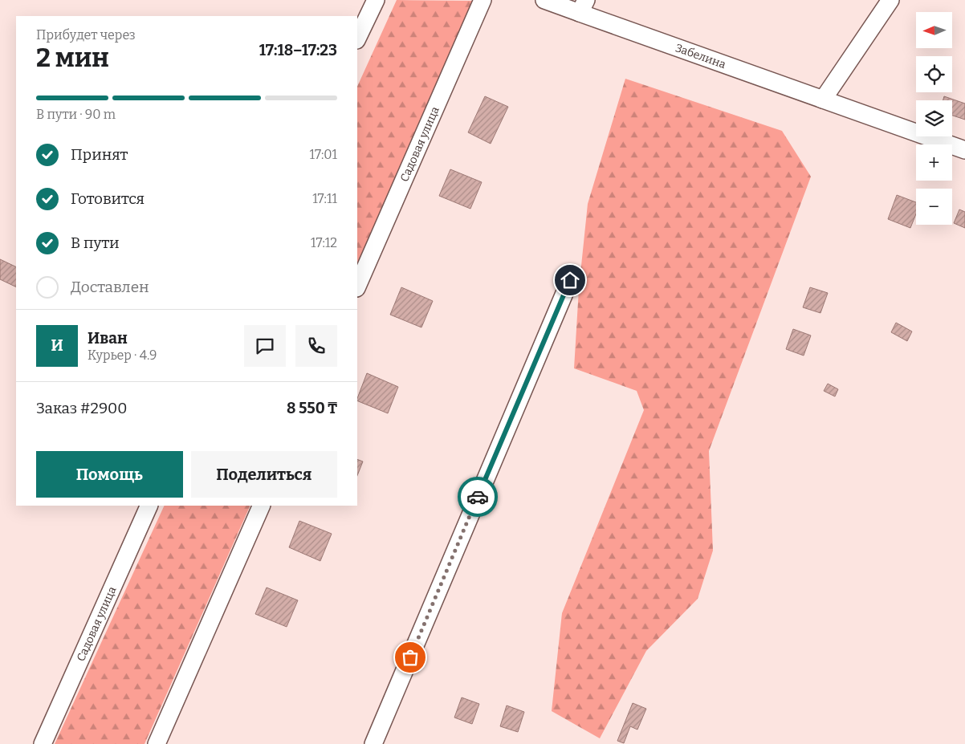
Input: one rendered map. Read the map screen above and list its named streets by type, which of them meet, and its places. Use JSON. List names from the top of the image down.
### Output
{
  "streets": {
    "street": ["Забелина", "Садовая улица"]
  },
  "north": "left",
  "page": {
    "map_buttons": ["+", "−"],
    "heading": ["2 мин", "Прибудет через", "17:18–17:23"],
    "panel": [
      "Иван",
      "Курьер · 4.9",
      "Заказ #2900",
      "8 550 ₸"
    ],
    "bar": "В пути · 90 m",
    "list": [
      ["Принят", "17:01"],
      ["Готовится", "17:11"],
      ["В пути", "17:12"],
      "Доставлен"
    ],
    "round": "И",
    "buttons": ["Помощь", "Поделиться"]
  }
}
